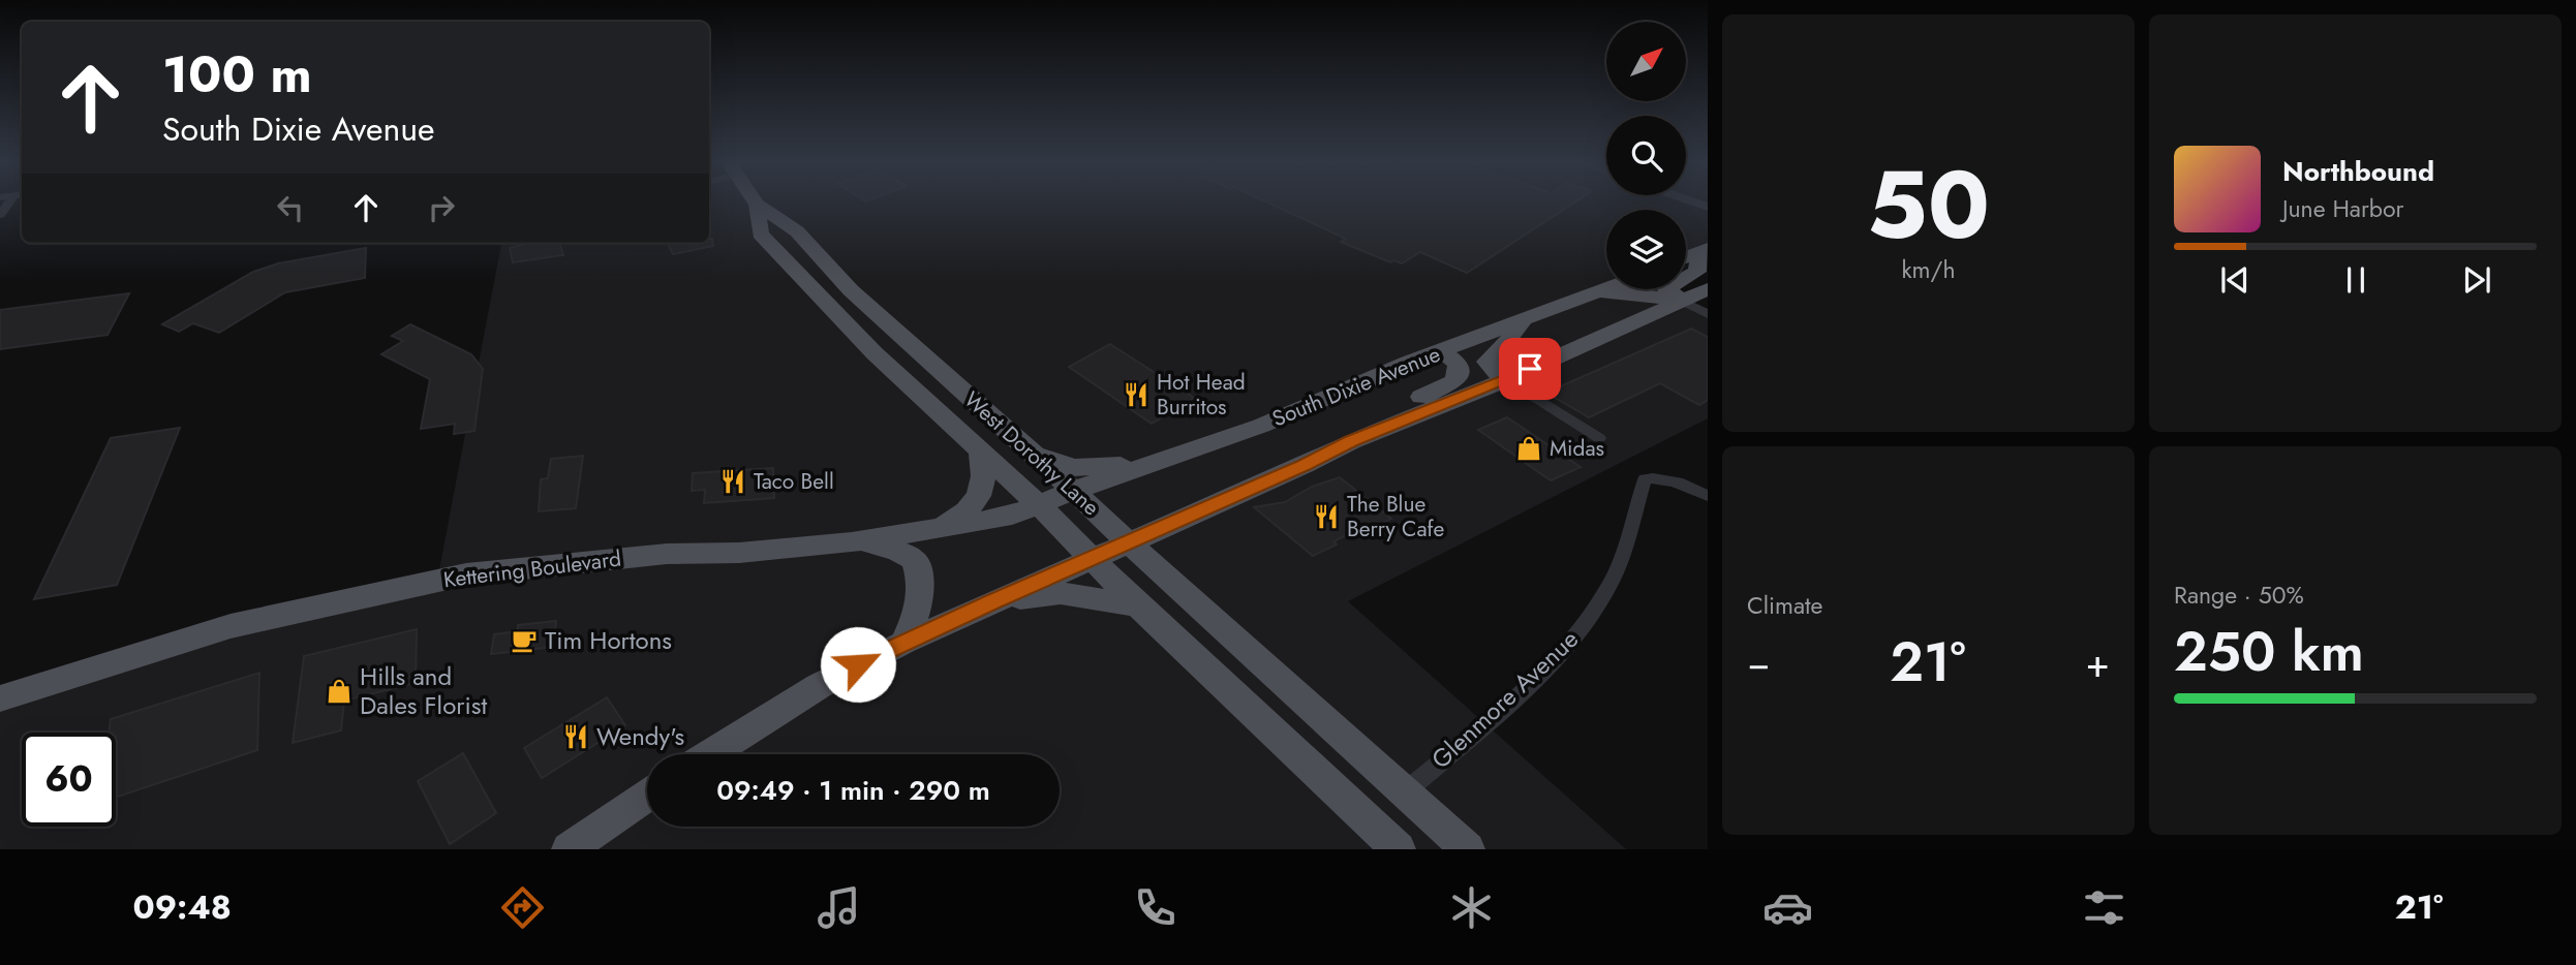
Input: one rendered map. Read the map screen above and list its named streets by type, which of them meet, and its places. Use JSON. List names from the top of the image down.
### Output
{
  "streets": {
    "main road": ["South Dixie Avenue", "West Dorothy Lane", "Kettering Boulevard"],
    "street": ["Glenmore Avenue"]
  },
  "crossings": [
    ["South Dixie Avenue", "West Dorothy Lane"],
    ["South Dixie Avenue", "Kettering Boulevard"],
    ["West Dorothy Lane", "Kettering Boulevard"],
    ["West Dorothy Lane", "Glenmore Avenue"]
  ],
  "places": {
    "restaurant": [
      "Hot Head Burritos",
      "Taco Bell",
      "The Blue Berry Cafe",
      "Wendy's"
    ],
    "shop": ["Midas", "Hills and Dales Florist"],
    "cafe": ["Tim Hortons"]
  },
  "north": "top right",
  "page": {
    "tile": [
      ["50", "km/h"],
      "Climate",
      ["Range · 50%", "250 km"]
    ],
    "turn": ["100 m", "South Dixie Avenue"],
    "song": ["Northbound", "June Harbor"],
    "heat": ["−", "21°", "+"],
    "limit": "60",
    "trip": "09:49 · 1 min · 290 m",
    "tabs": ["09:48", "21°"]
  }
}
